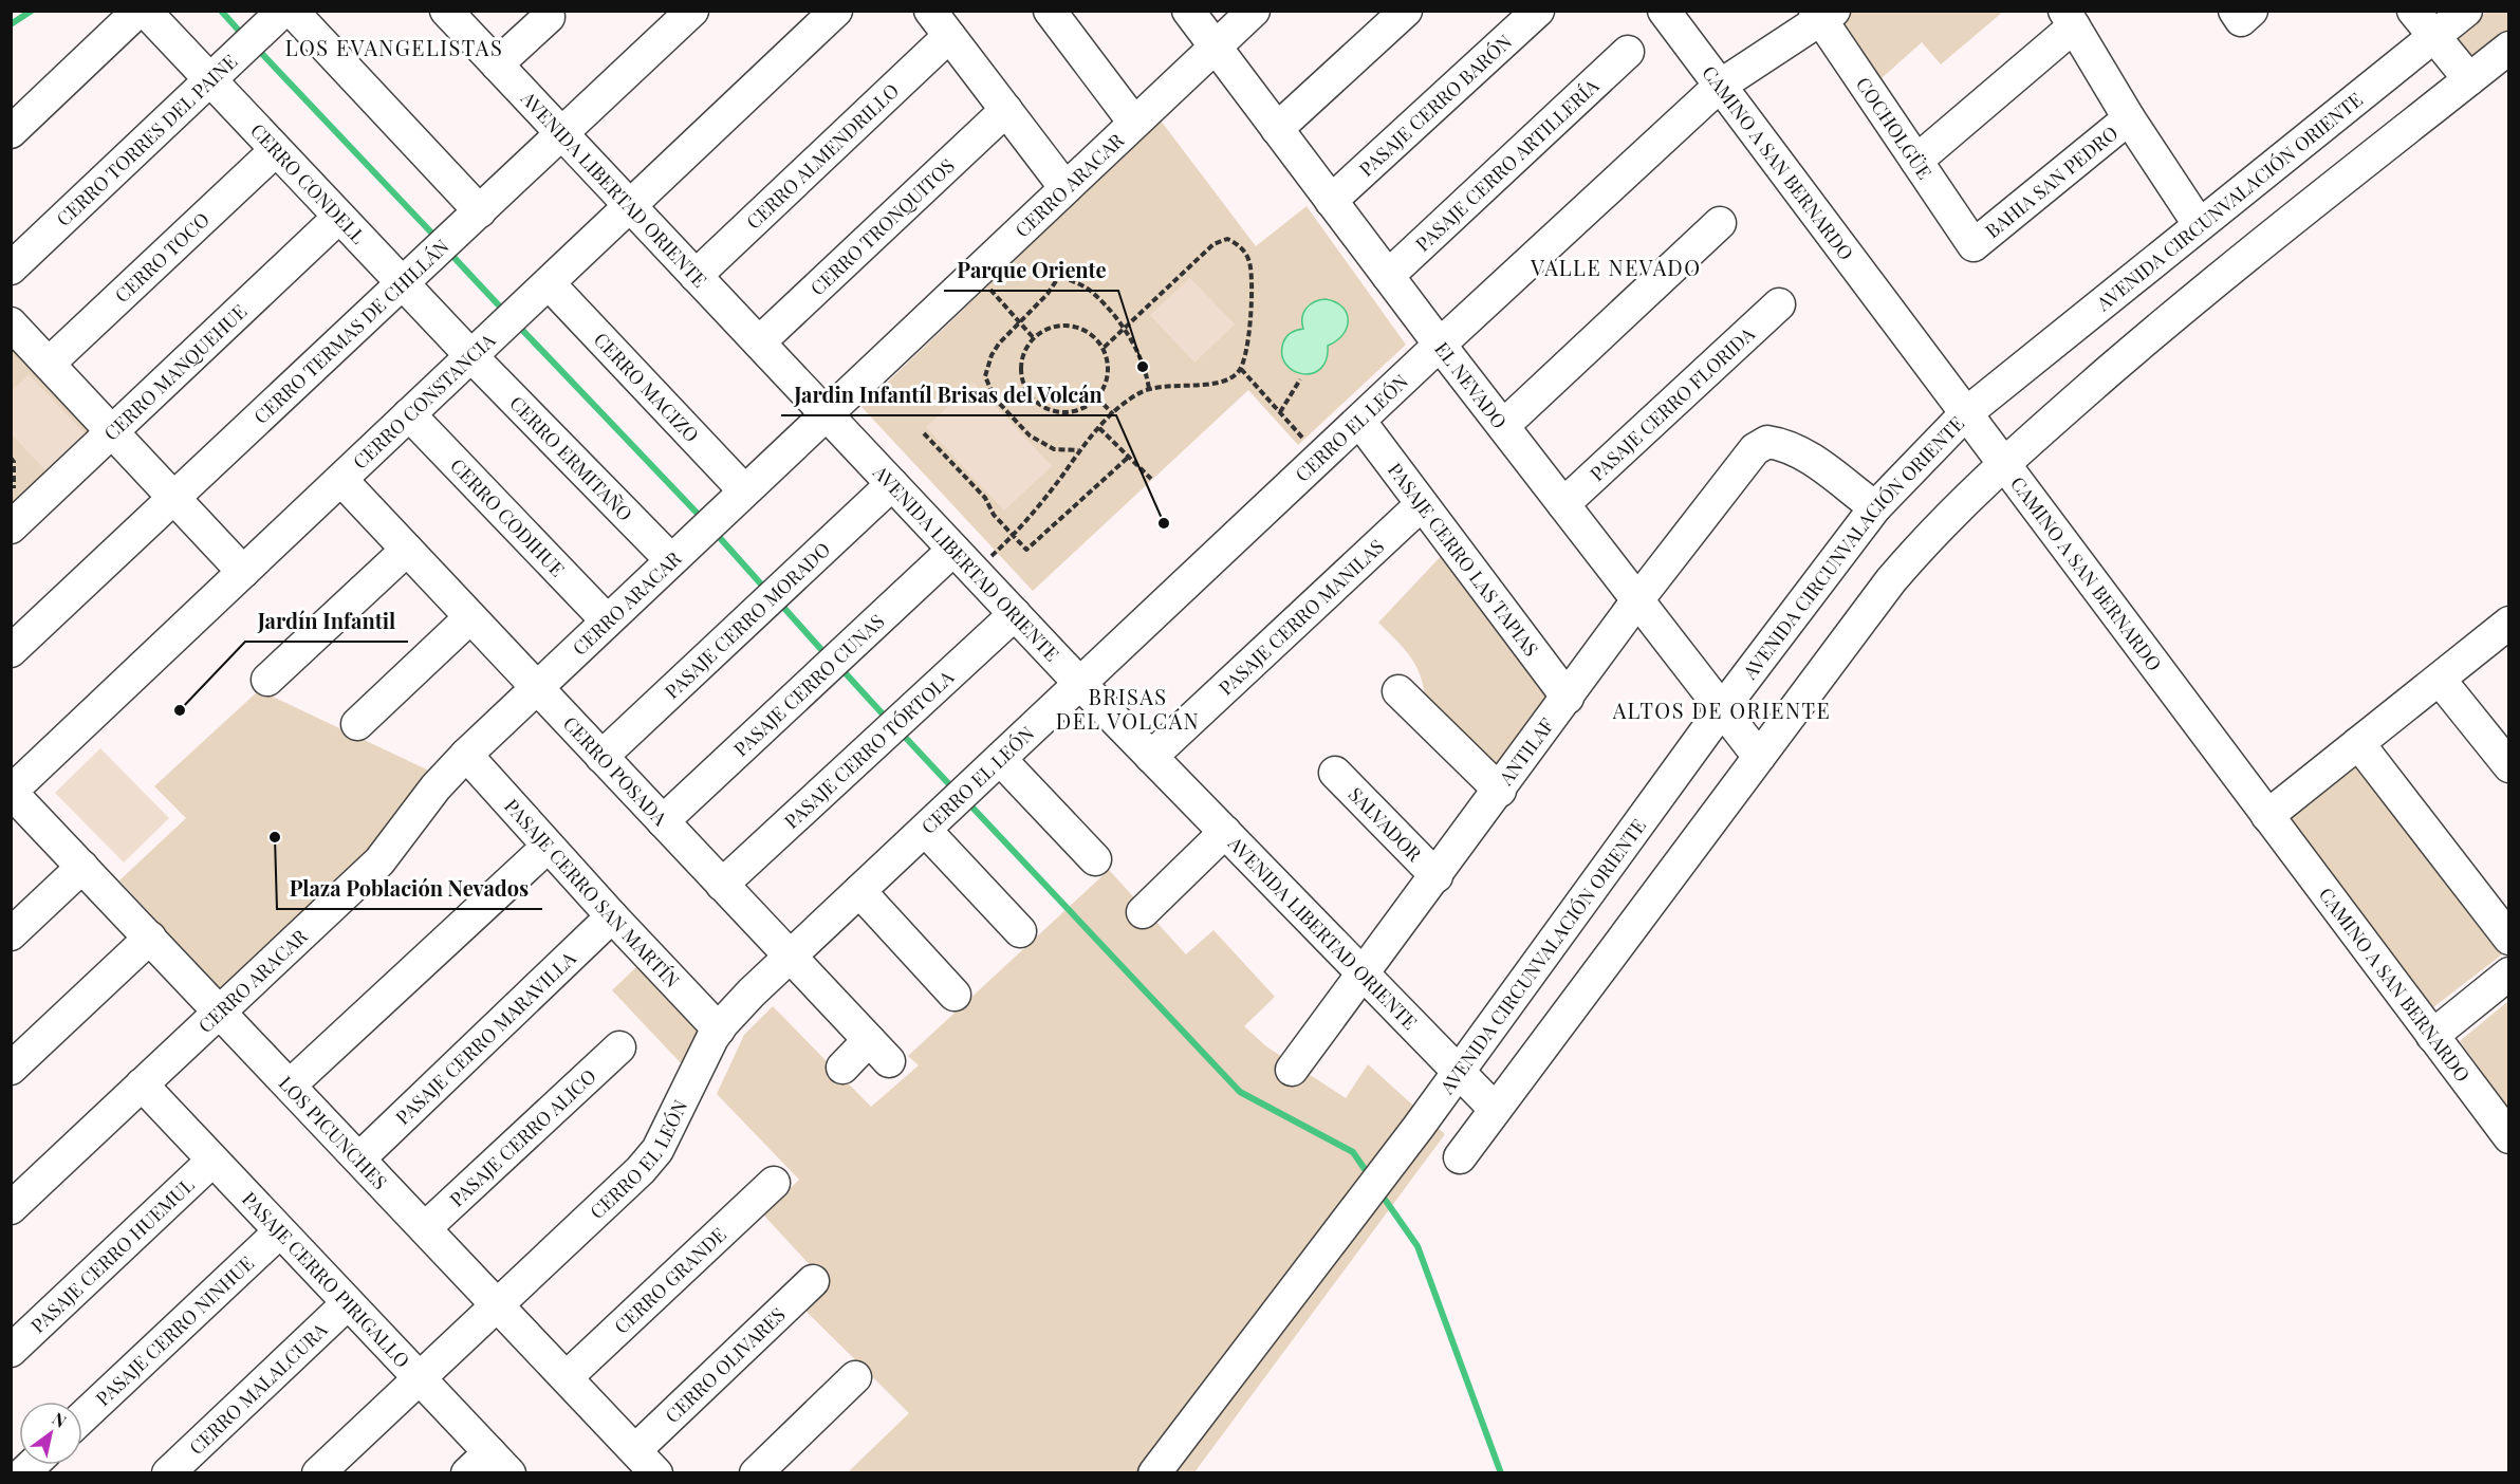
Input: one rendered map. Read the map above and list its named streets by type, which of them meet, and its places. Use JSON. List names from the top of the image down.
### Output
{
  "streets": {
    "street": [
      "PASAJE CERRO BARÓN",
      "COCHOLGÜE",
      "CERRO TORRES DEL PAINE",
      "CERRO ALMENDRILLO",
      "PASAJE CERRO ARTILLERÍA",
      "CAMINO A SAN BERNARDO",
      "BAHIA SAN PEDRO",
      "CERRO CONDELL",
      "CERRO ARACAR",
      "AVENIDA LIBERTAD ORIENTE",
      "AVENIDA CIRCUNVALACIÓN ORIENTE",
      "CERRO TRONQUITOS",
      "CERRO TOCO",
      "CERRO TERMAS DE CHILLÁN",
      "CERRO MANQUEHUE",
      "EL NEVADO",
      "CERRO MACIZO",
      "CERRO CONSTANCIA",
      "PASAJE CERRO FLORIDA",
      "CERRO EL LEÓN",
      "CERRO ERMITAÑO",
      "CERRO CODIHUE",
      "PASAJE CERRO LAS TAPIAS",
      "PASAJE CERRO MANILAS",
      "PASAJE CERRO MORADO",
      "PASAJE CERRO CUNAS",
      "PASAJE CERRO TÓRTOLA",
      "ANTILAF",
      "CERRO POSADA",
      "SALVADOR",
      "PASAJE CERRO SAN MARTÍN",
      "PASAJE CERRO MARAVILLA",
      "LOS PICUNCHES",
      "PASAJE CERRO ALICO",
      "PASAJE CERRO HUEMUL",
      "PASAJE CERRO PIRIGALLO",
      "CERRO GRANDE",
      "PASAJE CERRO NINHUE",
      "CERRO OLIVARES",
      "CERRO MALALCURA"
    ]
  },
  "crossings": [
    ["PASAJE CERRO BARÓN", "EL NEVADO"],
    ["COCHOLGÜE", "BAHIA SAN PEDRO"],
    ["COCHOLGÜE", "CERRO EL LEÓN"],
    ["CERRO TORRES DEL PAINE", "CERRO CONDELL"],
    ["CERRO ALMENDRILLO", "AVENIDA LIBERTAD ORIENTE"],
    ["PASAJE CERRO ARTILLERÍA", "EL NEVADO"],
    ["CAMINO A SAN BERNARDO", "AVENIDA CIRCUNVALACIÓN ORIENTE"],
    ["CAMINO A SAN BERNARDO", "CERRO EL LEÓN"],
    ["CERRO CONDELL", "CERRO TOCO"],
    ["CERRO CONDELL", "CERRO TERMAS DE CHILLÁN"],
    ["CERRO CONDELL", "CERRO MANQUEHUE"],
    ["CERRO CONDELL", "CERRO CONSTANCIA"],
    ["CERRO CONDELL", "CERRO ERMITAÑO"],
    ["CERRO ARACAR", "AVENIDA LIBERTAD ORIENTE"],
    ["CERRO ARACAR", "EL NEVADO"],
    ["CERRO ARACAR", "CERRO MACIZO"],
    ["CERRO ARACAR", "CERRO ERMITAÑO"],
    ["CERRO ARACAR", "CERRO CODIHUE"],
    ["CERRO ARACAR", "CERRO POSADA"],
    ["CERRO ARACAR", "PASAJE CERRO SAN MARTÍN"],
    ["CERRO ARACAR", "LOS PICUNCHES"],
    ["CERRO ARACAR", "PASAJE CERRO PIRIGALLO"],
    ["AVENIDA LIBERTAD ORIENTE", "AVENIDA CIRCUNVALACIÓN ORIENTE"],
    ["AVENIDA LIBERTAD ORIENTE", "CERRO TRONQUITOS"],
    ["AVENIDA LIBERTAD ORIENTE", "CERRO TERMAS DE CHILLÁN"],
    ["AVENIDA LIBERTAD ORIENTE", "CERRO CONSTANCIA"],
    ["AVENIDA LIBERTAD ORIENTE", "CERRO EL LEÓN"],
    ["AVENIDA LIBERTAD ORIENTE", "PASAJE CERRO MANILAS"],
    ["AVENIDA LIBERTAD ORIENTE", "PASAJE CERRO MORADO"],
    ["AVENIDA LIBERTAD ORIENTE", "PASAJE CERRO CUNAS"],
    ["AVENIDA LIBERTAD ORIENTE", "PASAJE CERRO TÓRTOLA"],
    ["AVENIDA LIBERTAD ORIENTE", "ANTILAF"],
    ["AVENIDA CIRCUNVALACIÓN ORIENTE", "EL NEVADO"],
    ["AVENIDA CIRCUNVALACIÓN ORIENTE", "ANTILAF"],
    ["EL NEVADO", "PASAJE CERRO FLORIDA"],
    ["EL NEVADO", "CERRO EL LEÓN"],
    ["EL NEVADO", "ANTILAF"],
    ["CERRO MACIZO", "CERRO CONSTANCIA"],
    ["CERRO CONSTANCIA", "CERRO ERMITAÑO"],
    ["CERRO CONSTANCIA", "CERRO CODIHUE"],
    ["CERRO CONSTANCIA", "CERRO POSADA"],
    ["CERRO CONSTANCIA", "LOS PICUNCHES"],
    ["CERRO EL LEÓN", "PASAJE CERRO LAS TAPIAS"],
    ["CERRO EL LEÓN", "CERRO POSADA"],
    ["CERRO EL LEÓN", "PASAJE CERRO SAN MARTÍN"],
    ["CERRO EL LEÓN", "LOS PICUNCHES"],
    ["CERRO EL LEÓN", "PASAJE CERRO PIRIGALLO"],
    ["PASAJE CERRO LAS TAPIAS", "PASAJE CERRO MANILAS"],
    ["PASAJE CERRO LAS TAPIAS", "ANTILAF"],
    ["PASAJE CERRO MORADO", "CERRO POSADA"],
    ["PASAJE CERRO CUNAS", "CERRO POSADA"],
    ["PASAJE CERRO TÓRTOLA", "CERRO POSADA"],
    ["ANTILAF", "SALVADOR"],
    ["PASAJE CERRO SAN MARTÍN", "PASAJE CERRO MARAVILLA"],
    ["PASAJE CERRO MARAVILLA", "LOS PICUNCHES"],
    ["LOS PICUNCHES", "PASAJE CERRO ALICO"],
    ["LOS PICUNCHES", "CERRO GRANDE"],
    ["LOS PICUNCHES", "CERRO OLIVARES"],
    ["PASAJE CERRO HUEMUL", "PASAJE CERRO PIRIGALLO"],
    ["PASAJE CERRO PIRIGALLO", "PASAJE CERRO NINHUE"],
    ["PASAJE CERRO PIRIGALLO", "CERRO MALALCURA"]
  ],
  "districts": [
    "LOS EVANGELISTAS",
    "VALLE NEVADO",
    "BRISAS DEL VOLCÁN",
    "ALTOS DE ORIENTE"
  ],
  "places": [
    "Parque Oriente",
    "Jardin Infantíl Brisas del Volcán",
    "Jardín Infantil",
    "Plaza Población Nevados"
  ],
  "north": "top right"
}
